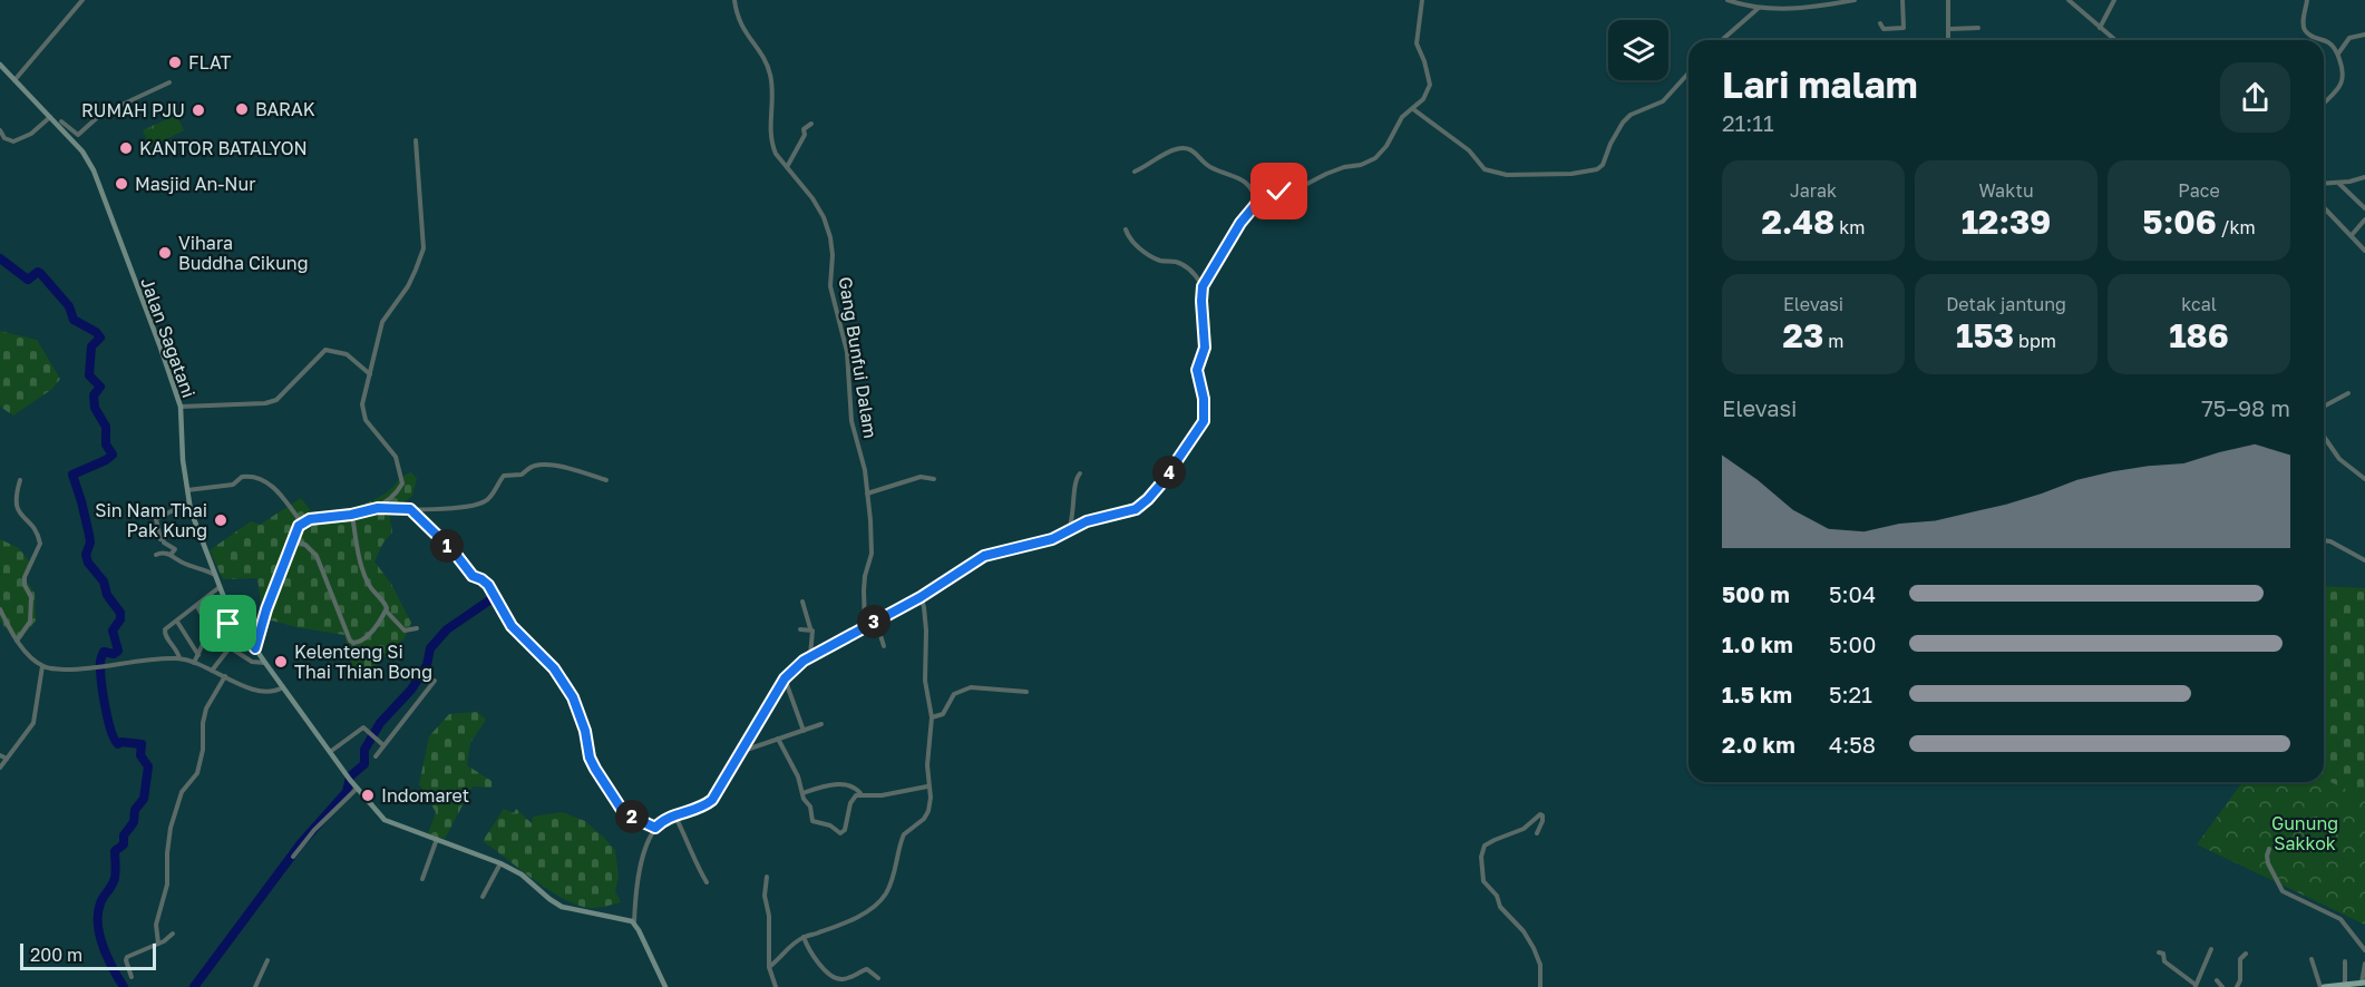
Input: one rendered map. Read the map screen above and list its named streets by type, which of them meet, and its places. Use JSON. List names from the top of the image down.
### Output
{
  "streets": {
    "street": ["Jalan Sagatani", "Gang Bunfui Dalam"]
  },
  "parks": ["Gunung Sakkok"],
  "places": [
    "FLAT",
    "BARAK",
    "RUMAH PJU",
    "KANTOR BATALYON",
    "Masjid An-Nur",
    "Vihara Buddha Cikung",
    "Sin Nam Thai Pak Kung",
    "Kelenteng Si Thai Thian Bong",
    "Indomaret"
  ],
  "scale_bar": "200 m",
  "page": {
    "heading": ["Lari malam", "21:11"],
    "stats": [
      ["Jarak", "2.48 km"],
      ["Waktu", "12:39"],
      ["Pace", "5:06 /km"],
      ["Elevasi", "23 m"],
      ["Detak jantung", "153 bpm"],
      ["kcal", "186"]
    ],
    "chart": ["Elevasi", "75–98 m"],
    "pins": [
      "4",
      "1",
      "3",
      "2"
    ],
    "list": [
      {
        "name": "500 m",
        "note": "5:04"
      },
      {
        "name": "1.0 km",
        "note": "5:00"
      },
      {
        "name": "1.5 km",
        "note": "5:21"
      },
      {
        "name": "2.0 km",
        "note": "4:58"
      }
    ],
    "scale": "200 m"
  }
}
